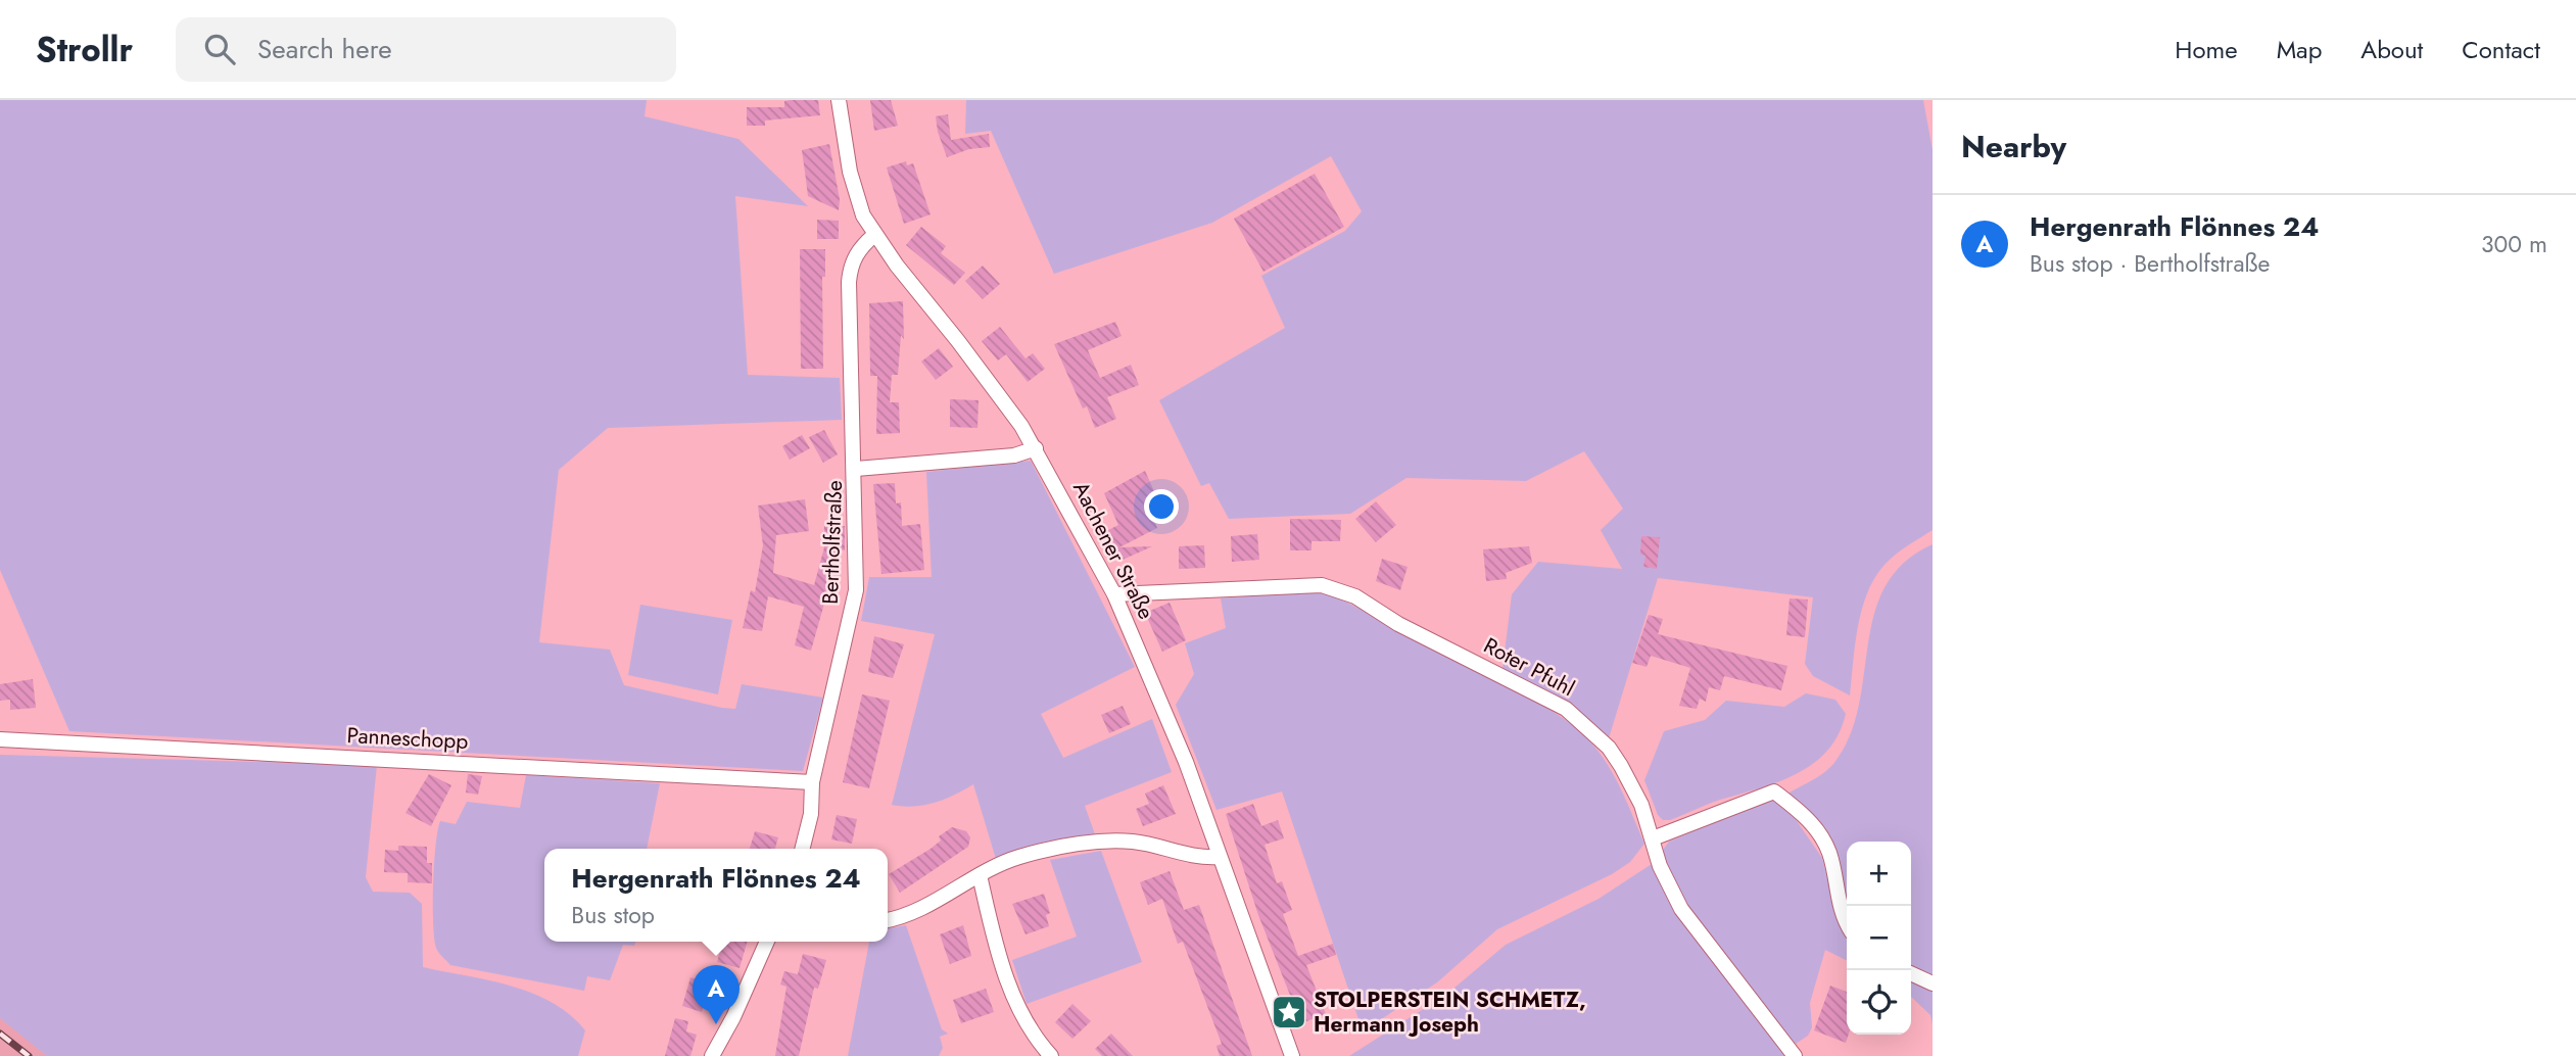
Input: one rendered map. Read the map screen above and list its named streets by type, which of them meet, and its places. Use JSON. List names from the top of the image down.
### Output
{
  "streets": {
    "street": [
      "Bertholfstraße",
      "Aachener Straße",
      "Roter Pfuhl",
      "Panneschopp"
    ]
  },
  "crossings": [
    ["Bertholfstraße", "Aachener Straße"],
    ["Bertholfstraße", "Panneschopp"],
    ["Aachener Straße", "Roter Pfuhl"]
  ],
  "places": {
    "place": ["STOLPERSTEIN SCHMETZ, Hermann Joseph"]
  },
  "page": {
    "header": "Strollr",
    "search": "Search here",
    "nav": [
      "Home",
      "Map",
      "About",
      "Contact"
    ],
    "heading": "Nearby",
    "list": [
      {
        "mark": "A",
        "name": "Hergenrath Flönnes 24",
        "note": "Bus stop · Bertholfstraße",
        "value": "300 m"
      }
    ],
    "map_buttons": ["+", "−"],
    "popup": ["Hergenrath Flönnes 24", "Bus stop"],
    "pins": "A"
  }
}
